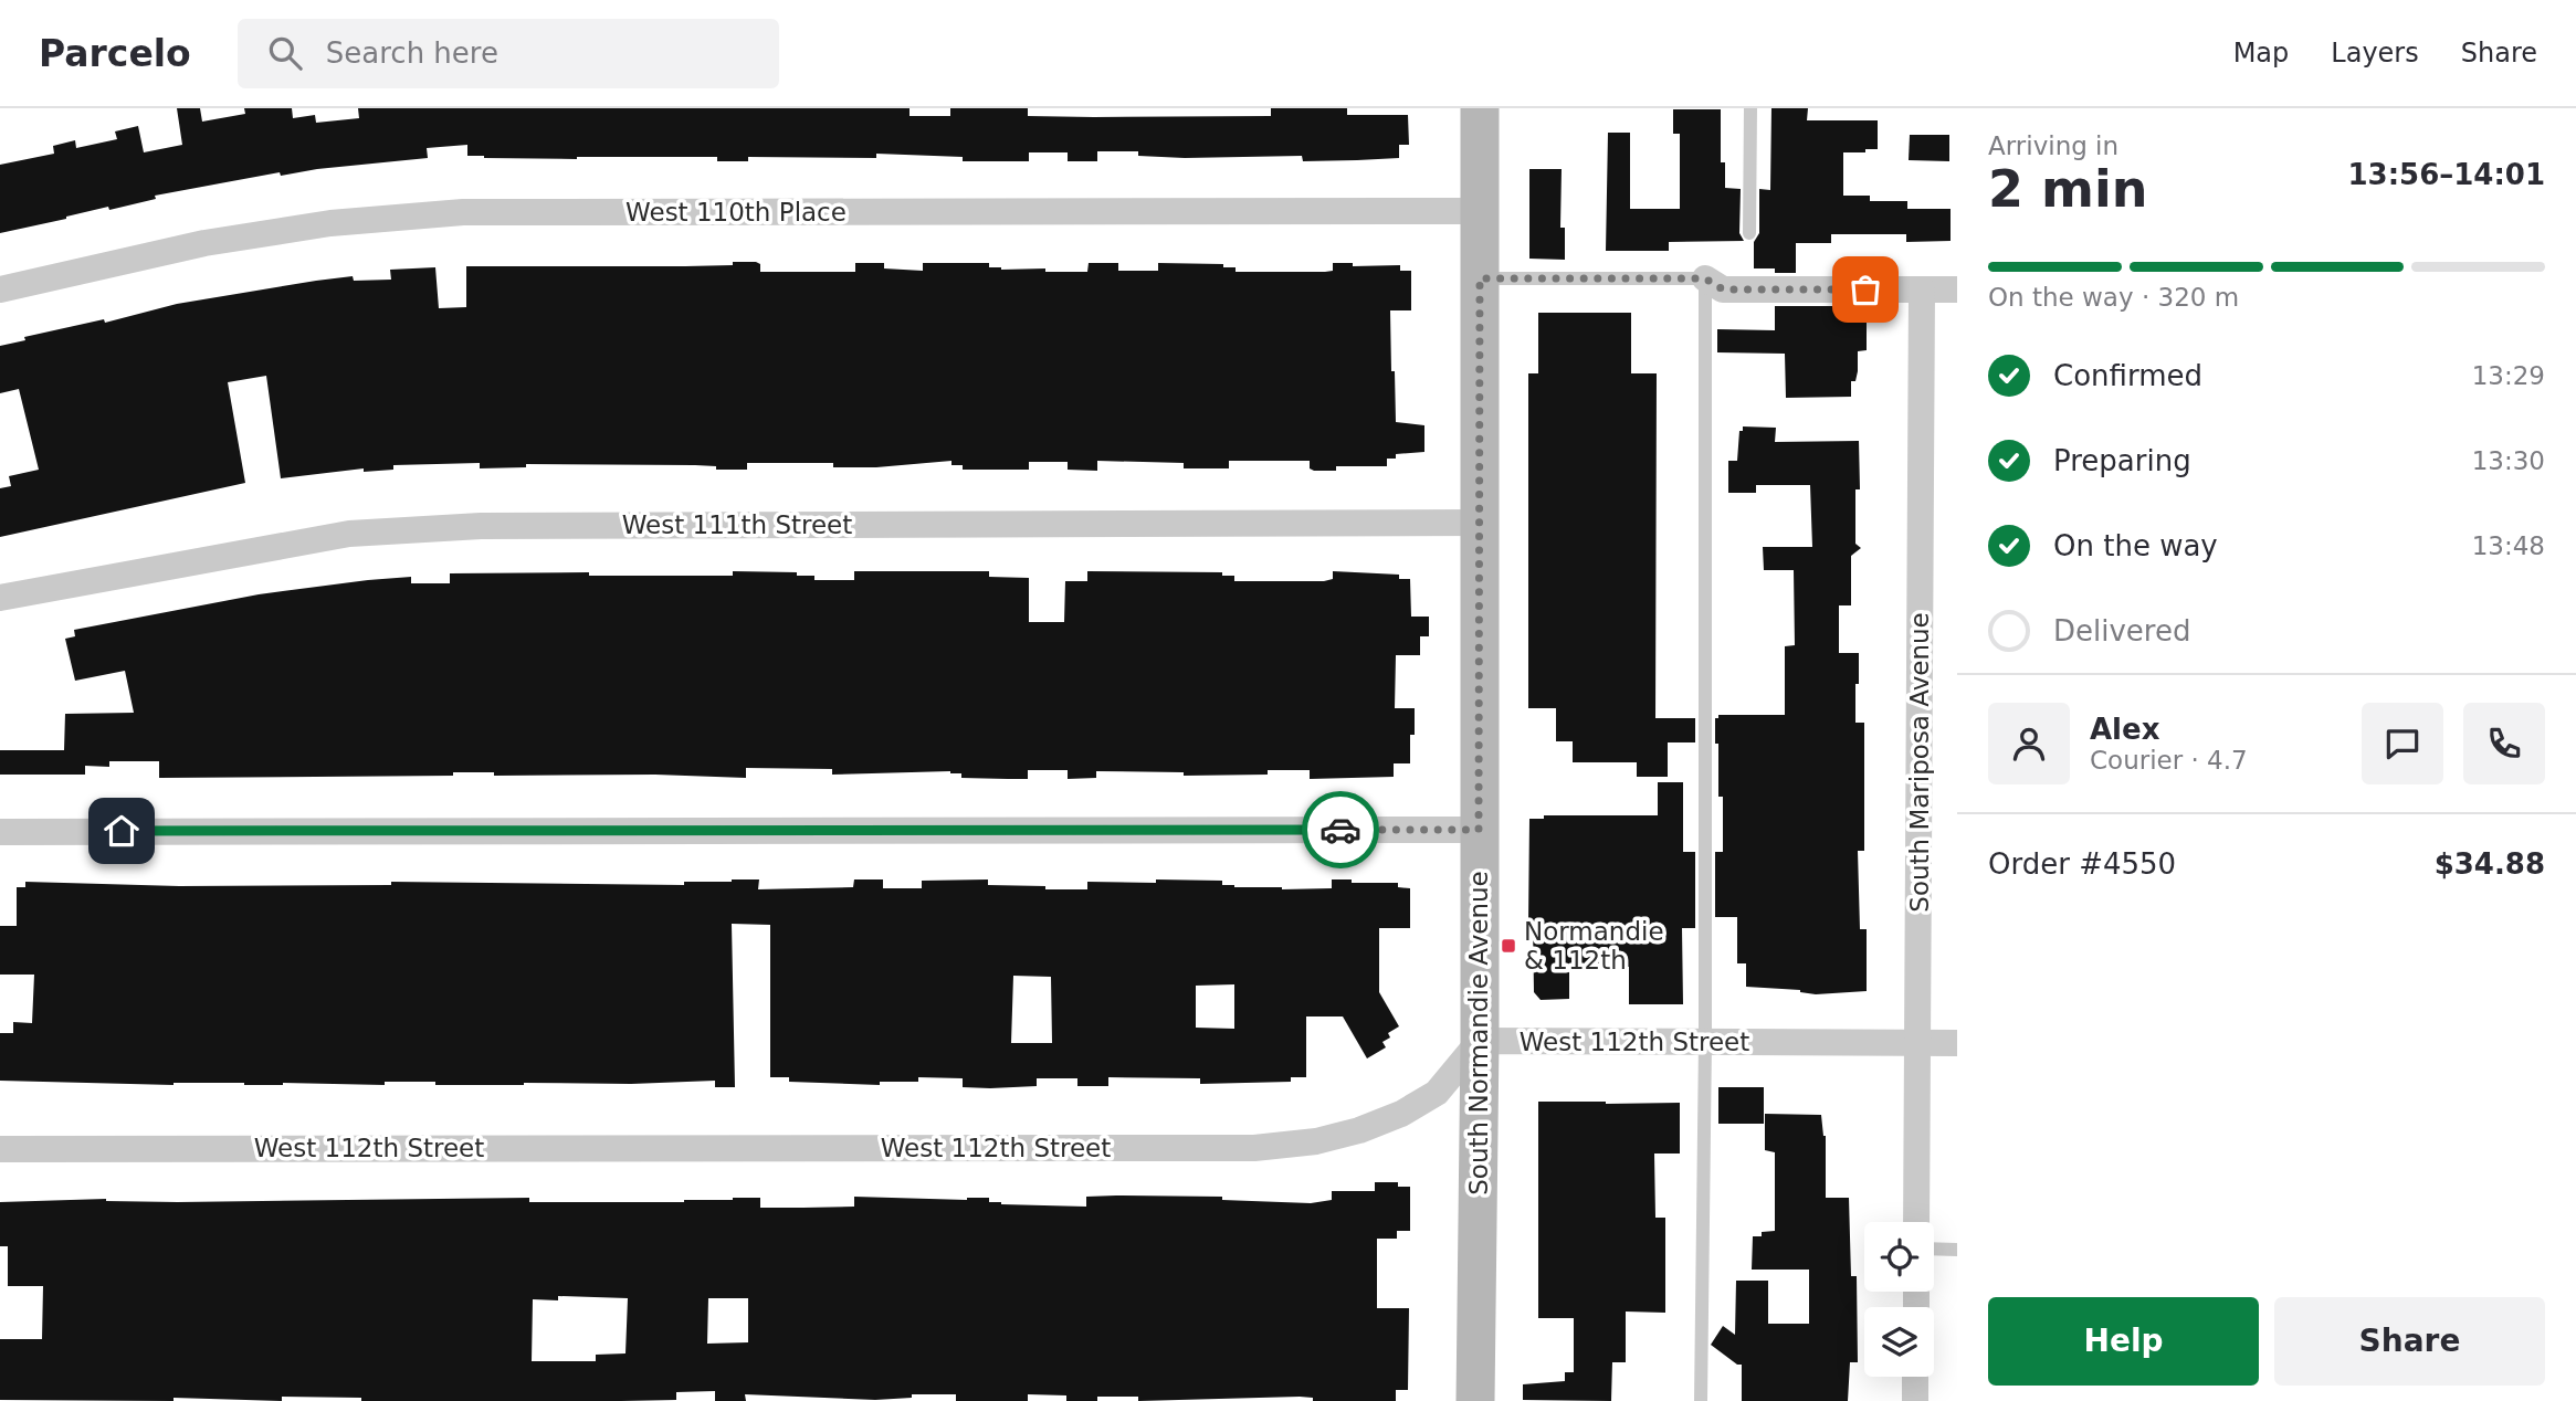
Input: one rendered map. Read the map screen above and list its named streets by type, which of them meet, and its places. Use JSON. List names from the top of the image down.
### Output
{
  "streets": {
    "main road": ["South Normandie Avenue"],
    "street": [
      "West 110th Place",
      "West 111th Street",
      "South Mariposa Avenue",
      "West 112th Street"
    ]
  },
  "crossings": [
    ["West 110th Place", "South Normandie Avenue"],
    ["West 111th Street", "South Normandie Avenue"],
    ["South Mariposa Avenue", "West 112th Street"],
    ["South Normandie Avenue", "West 112th Street"]
  ],
  "places": {
    "transit": ["Normandie & 112th"]
  },
  "page": {
    "header": "Parcelo",
    "search": "Search here",
    "nav": ["Map", "Layers", "Share"],
    "heading": ["2 min", "Arriving in", "13:56–14:01"],
    "panel": [
      "Alex",
      "Courier · 4.7",
      "Order #4550",
      "$34.88"
    ],
    "bar": "On the way · 320 m",
    "list": [
      ["Confirmed", "13:29"],
      ["Preparing", "13:30"],
      ["On the way", "13:48"],
      "Delivered"
    ],
    "buttons": ["Help", "Share"]
  }
}
